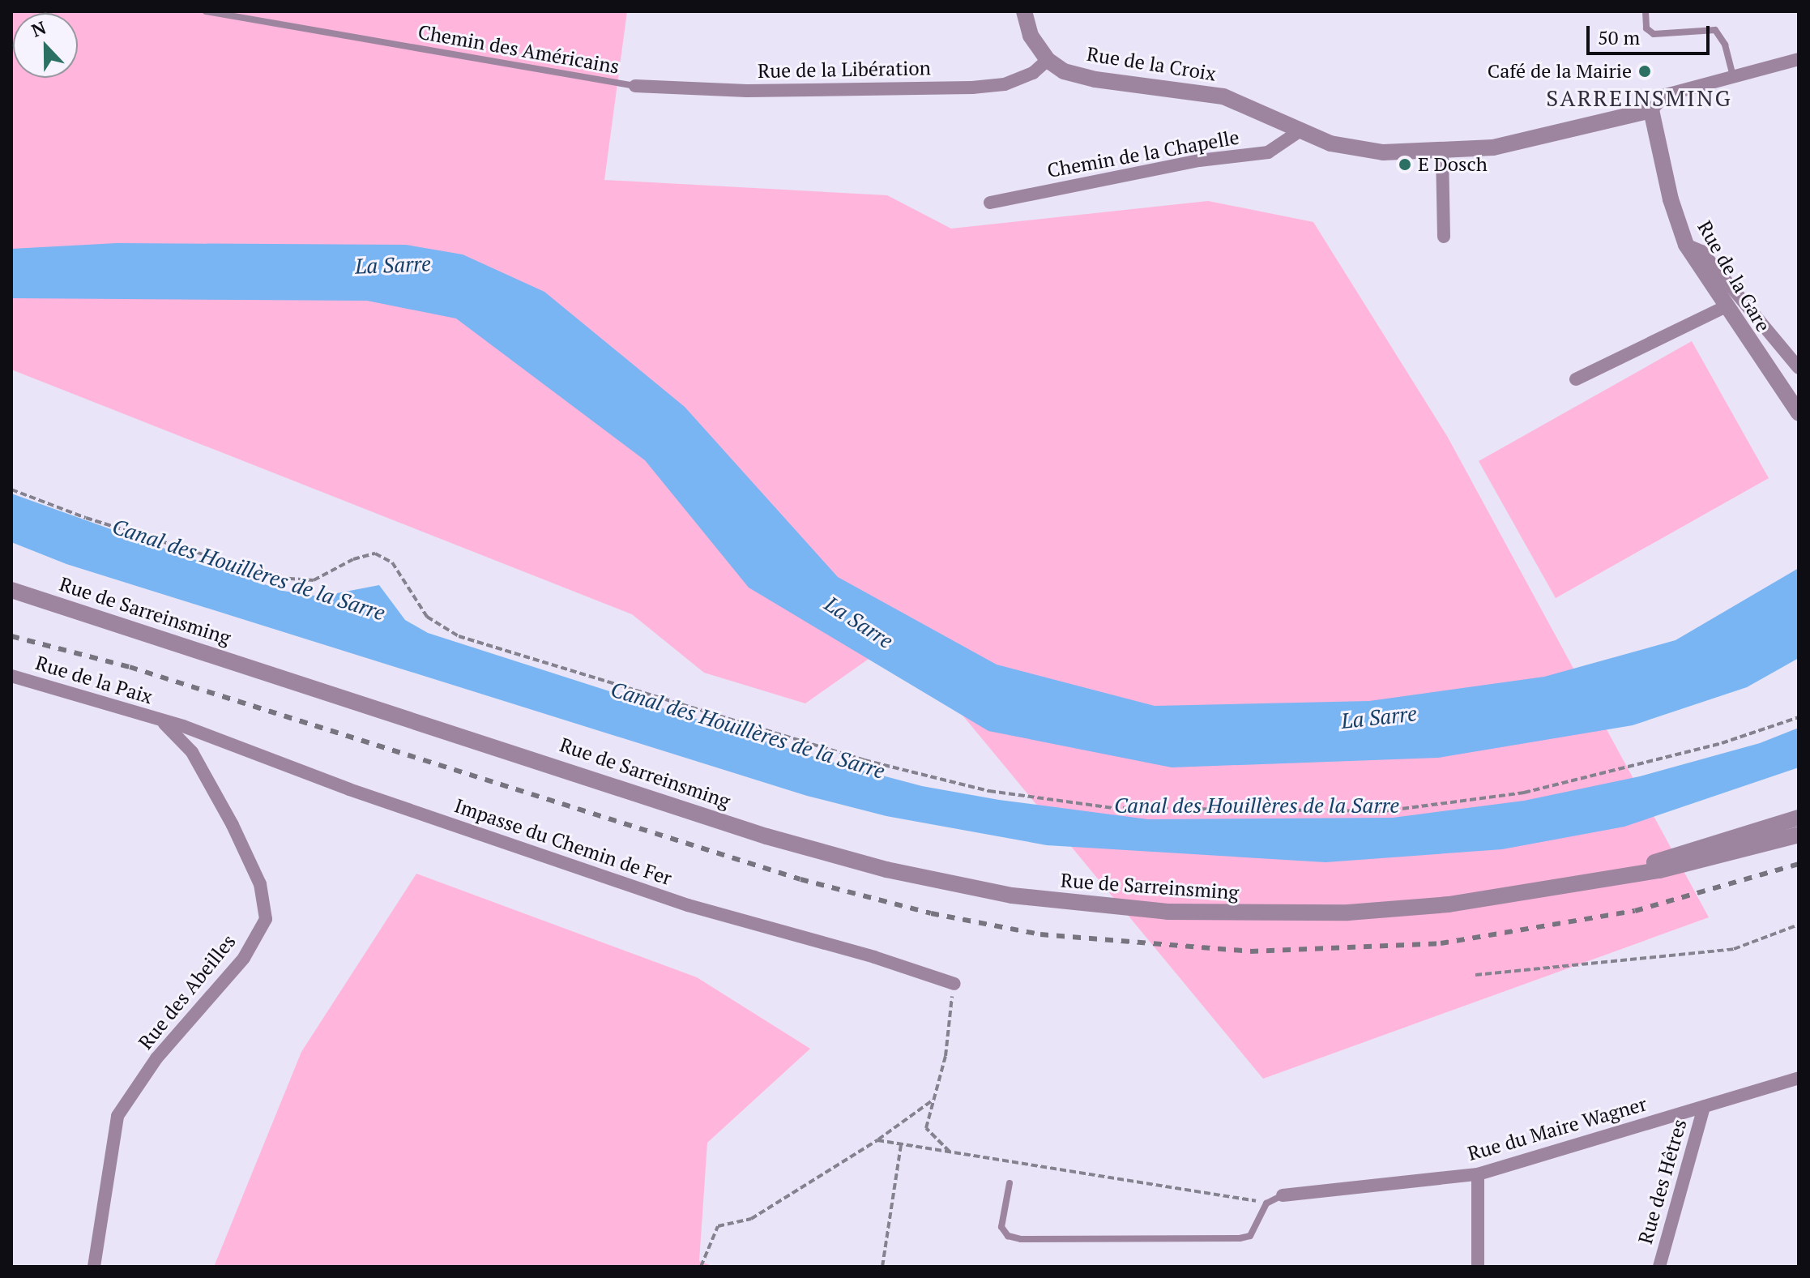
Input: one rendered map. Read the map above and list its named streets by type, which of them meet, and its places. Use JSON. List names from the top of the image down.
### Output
{
  "streets": {
    "street": [
      "Rue de la Croix",
      "Rue de la Libération",
      "Chemin de la Chapelle",
      "Rue de la Gare",
      "Rue de Sarreinsming",
      "Rue de la Paix",
      "Impasse du Chemin de Fer",
      "Rue des Abeilles",
      "Rue du Maire Wagner",
      "Rue des Hêtres"
    ],
    "lane": ["Chemin des Américains"]
  },
  "crossings": [
    ["Chemin des Américains", "Rue de la Libération"],
    ["Rue de la Croix", "Rue de la Libération"],
    ["Rue de la Croix", "Chemin de la Chapelle"],
    ["Rue de la Croix", "Rue de la Gare"],
    ["Rue de la Paix", "Impasse du Chemin de Fer"],
    ["Rue de la Paix", "Rue des Abeilles"],
    ["Impasse du Chemin de Fer", "Rue des Abeilles"],
    ["Rue du Maire Wagner", "Rue des Hêtres"]
  ],
  "districts": ["SARREINSMING"],
  "water": ["La Sarre", "Canal des Houillères de la Sarre"],
  "places": ["Café de la Mairie", "E Dosch"],
  "scale_bar": "50 m",
  "north": "top"
}
